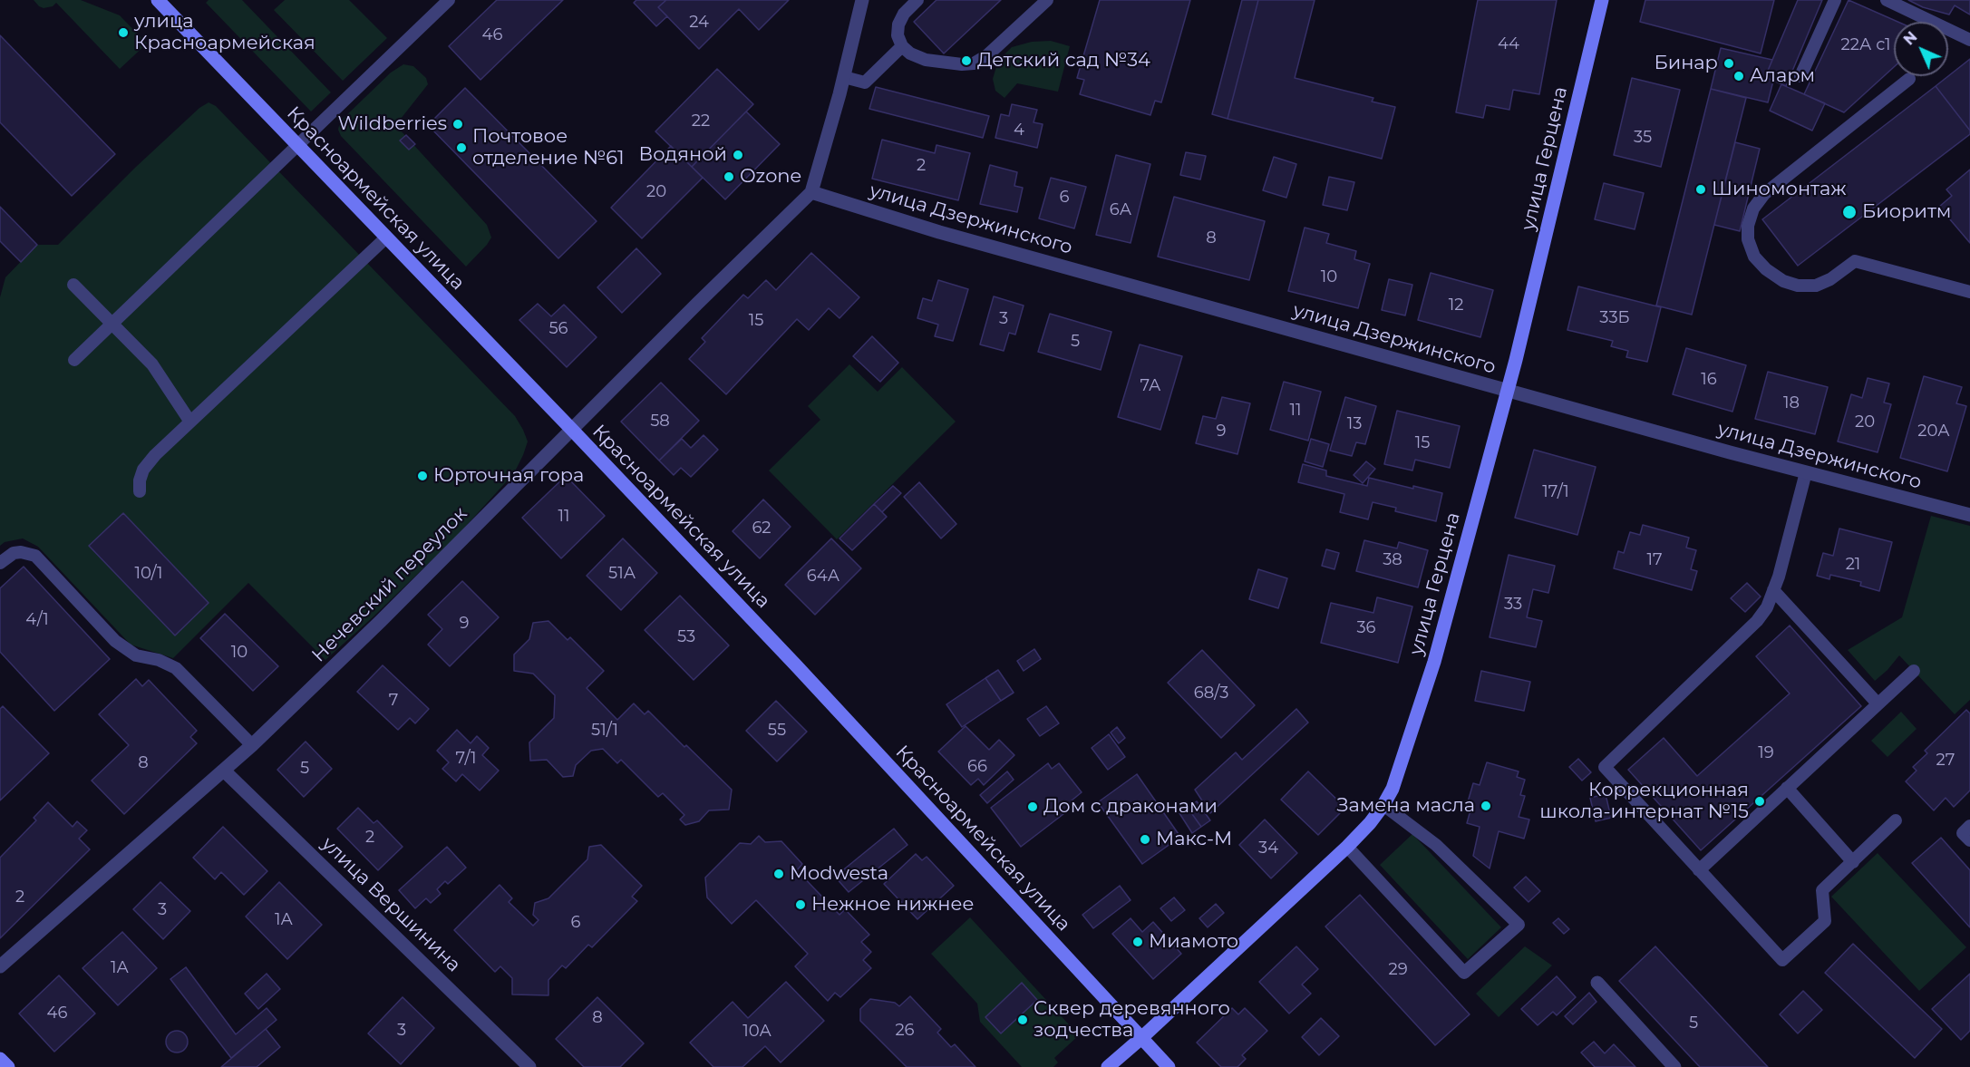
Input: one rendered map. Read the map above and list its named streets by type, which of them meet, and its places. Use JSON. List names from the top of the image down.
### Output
{
  "streets": {
    "main road": ["улица Герцена", "Красноармейская улица"],
    "street": ["улица Дзержинского", "Нечевский переулок", "улица Вершинина"]
  },
  "crossings": [
    ["улица Герцена", "Красноармейская улица"],
    ["улица Герцена", "улица Дзержинского"],
    ["Красноармейская улица", "Нечевский переулок"],
    ["улица Дзержинского", "Нечевский переулок"],
    ["Нечевский переулок", "улица Вершинина"]
  ],
  "places": [
    "улица Красноармейская",
    "Детский сад №34",
    "Бинар",
    "Аларм",
    "Wildberries",
    "Почтовое отделение №61",
    "Водяной",
    "Ozone",
    "Шиномонтаж",
    "Биоритм",
    "Юрточная гора",
    "Коррекционная школа-интернат №15",
    "Замена масла",
    "Дом с драконами",
    "Макс-М",
    "Modwesta",
    "Нежное нижнее",
    "Миамото",
    "Сквер деревянного зодчества"
  ],
  "house_numbers": [
    "24",
    "46",
    "44",
    "22А с1",
    "22",
    "4",
    "35",
    "2",
    "20",
    "6",
    "6А",
    "8",
    "10",
    "12",
    "33Б",
    "3",
    "15",
    "56",
    "5",
    "16",
    "7А",
    "18",
    "11",
    "58",
    "20",
    "13",
    "9",
    "20А",
    "15",
    "17/1",
    "11",
    "62",
    "38",
    "17",
    "21",
    "10/1",
    "51А",
    "64А",
    "33",
    "4/1",
    "9",
    "36",
    "53",
    "10",
    "68/3",
    "7",
    "51/1",
    "55",
    "19",
    "7/1",
    "27",
    "8",
    "66",
    "5",
    "2",
    "34",
    "2",
    "3",
    "1А",
    "6",
    "1А",
    "29",
    "46",
    "8",
    "5",
    "3",
    "26",
    "10А"
  ],
  "north": "top left"
}
